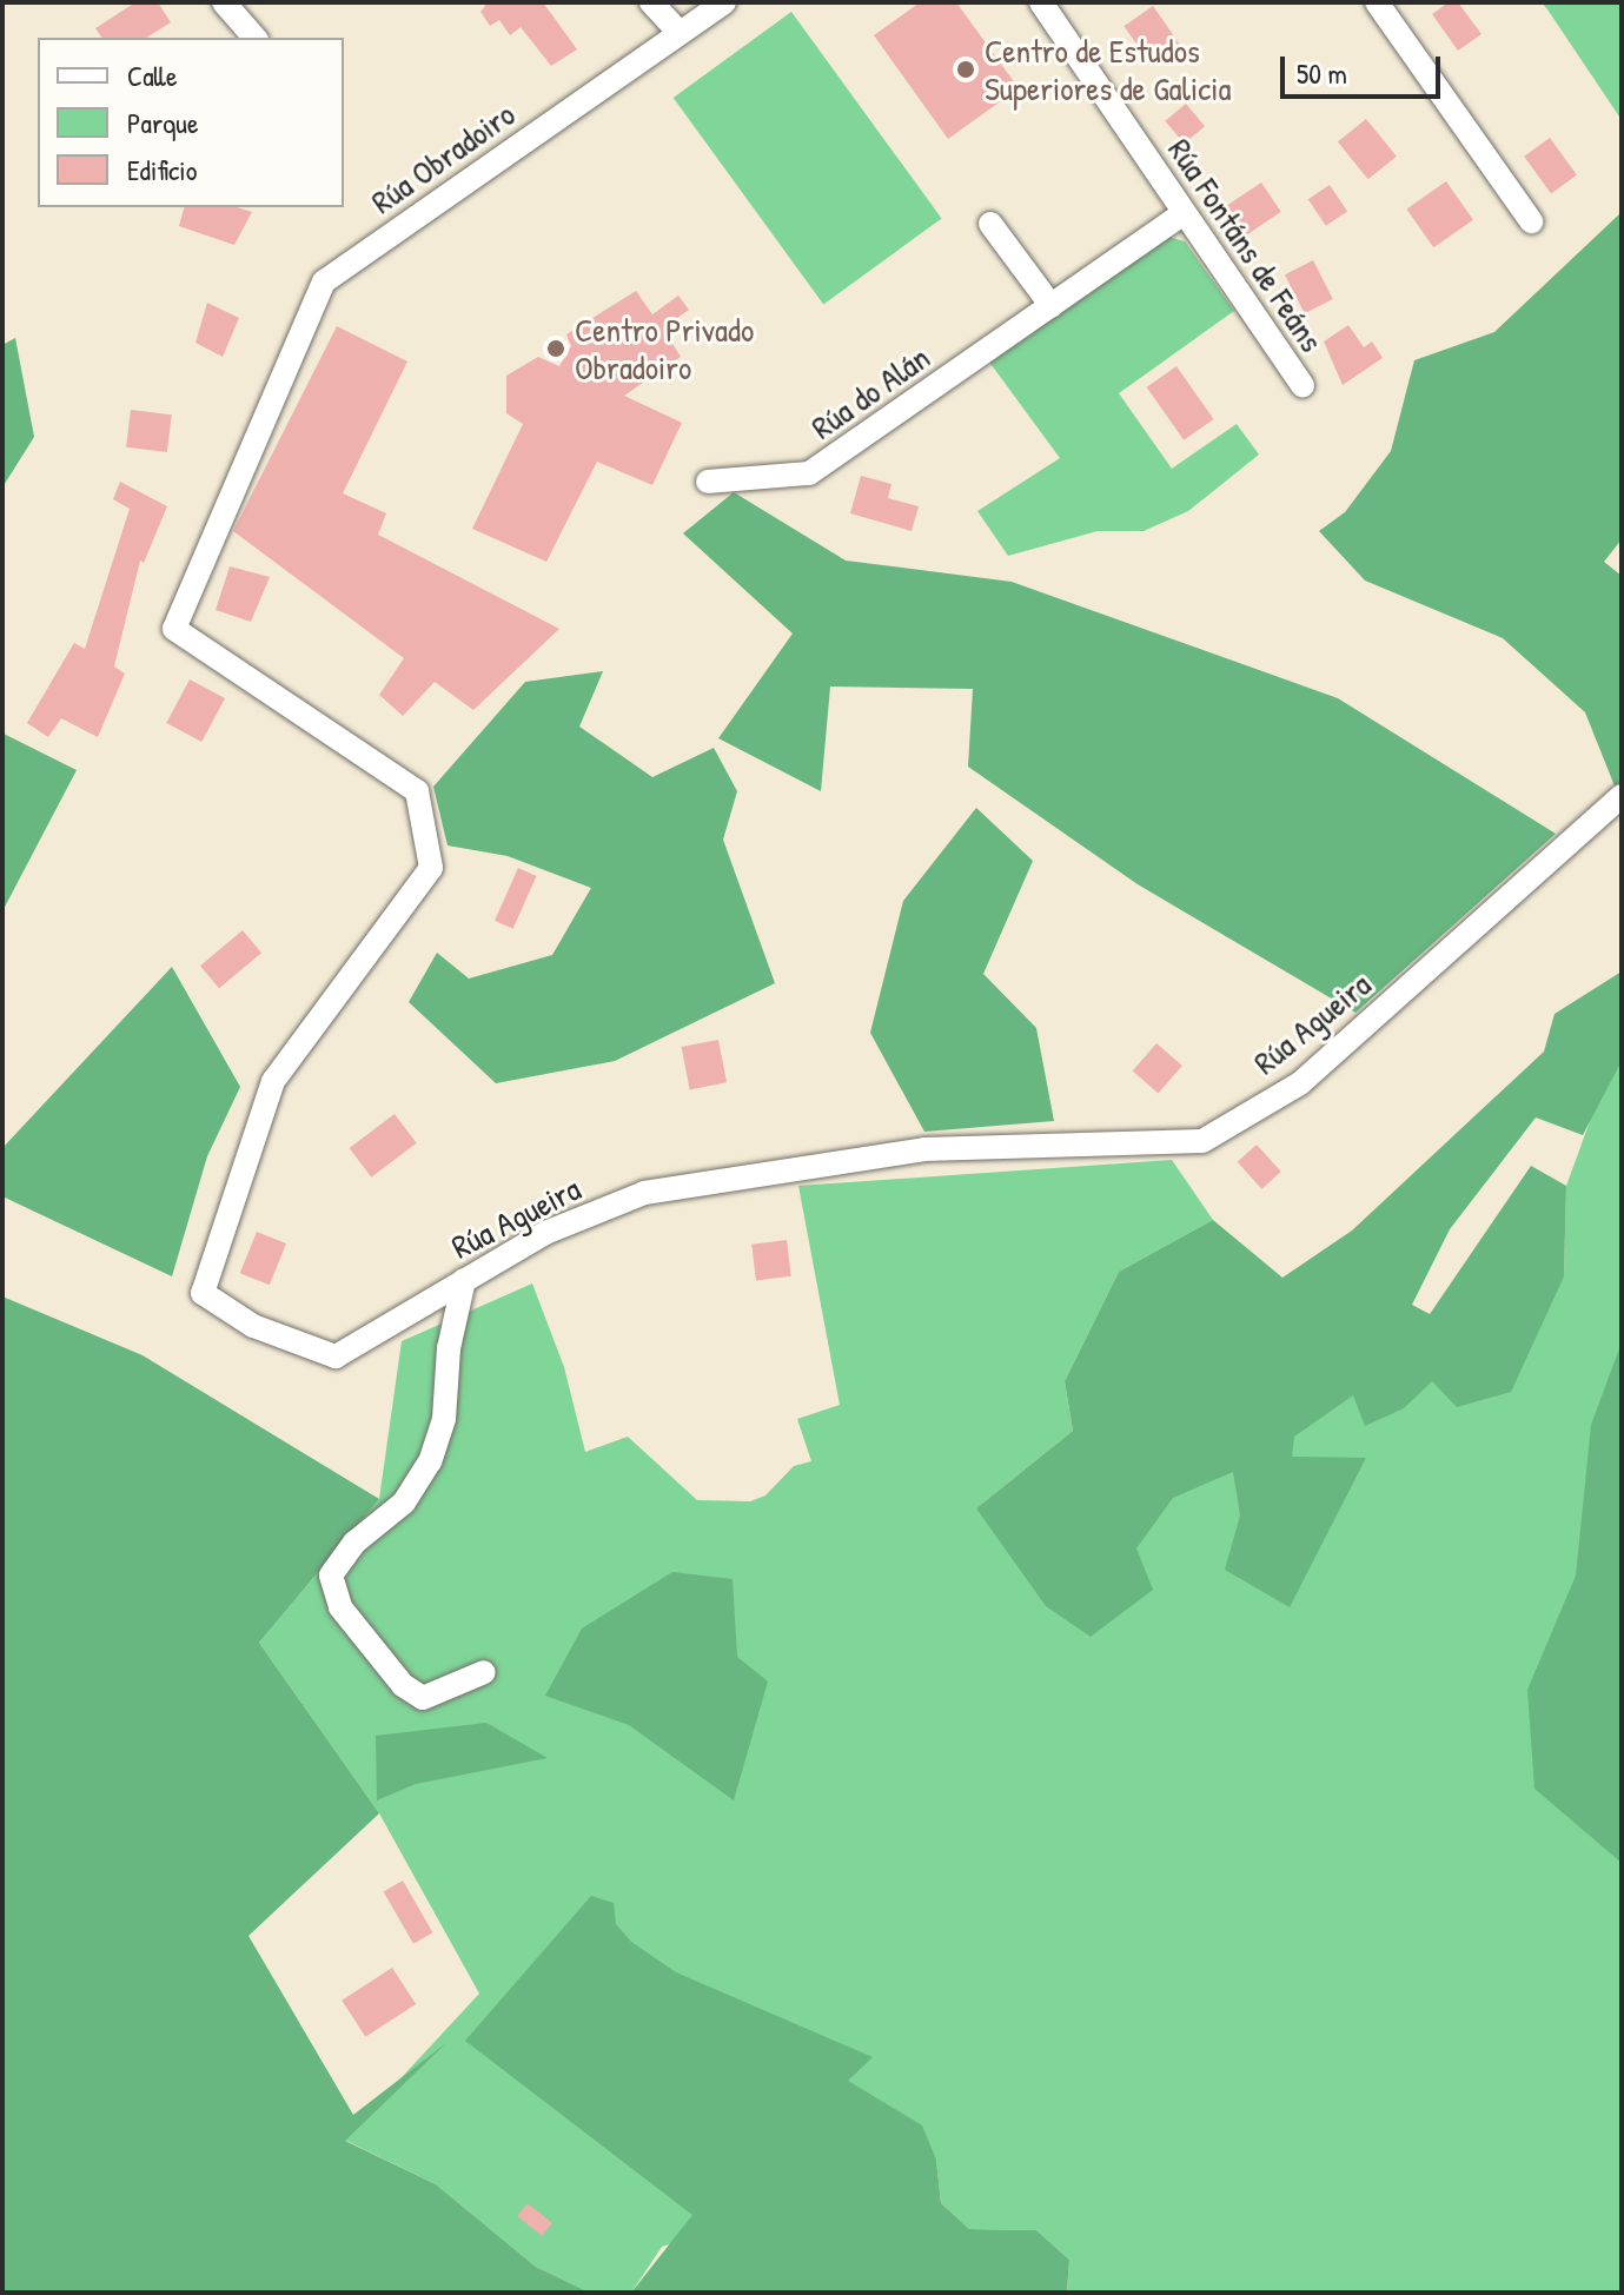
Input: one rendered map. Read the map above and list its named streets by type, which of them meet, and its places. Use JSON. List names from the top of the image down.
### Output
{
  "streets": {
    "street": [
      "Rúa Obradoiro",
      "Rúa Fontáns de Feáns",
      "Rúa do Alán",
      "Rúa Agueira"
    ]
  },
  "crossings": [
    ["Rúa Obradoiro", "Rúa Agueira"],
    ["Rúa Fontáns de Feáns", "Rúa do Alán"]
  ],
  "places": ["Centro de Estudos Superiores de Galicia", "Centro Privado Obradoiro"],
  "legend": ["Calle", "Parque", "Edificio"],
  "scale_bar": "50 m"
}
